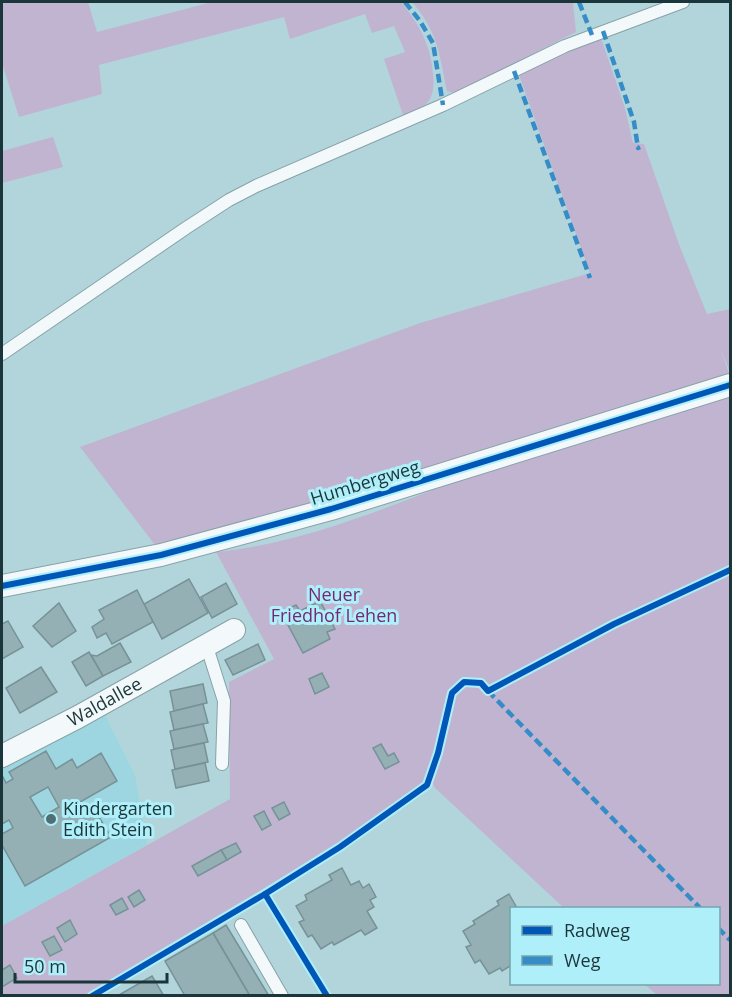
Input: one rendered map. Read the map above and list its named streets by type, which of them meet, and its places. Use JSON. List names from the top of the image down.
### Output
{
  "streets": {
    "street": ["Humbergweg", "Waldallee"]
  },
  "parks": ["Neuer Friedhof Lehen"],
  "places": ["Kindergarten Edith Stein"],
  "legend": ["Radweg", "Weg"],
  "scale_bar": "50 m"
}
